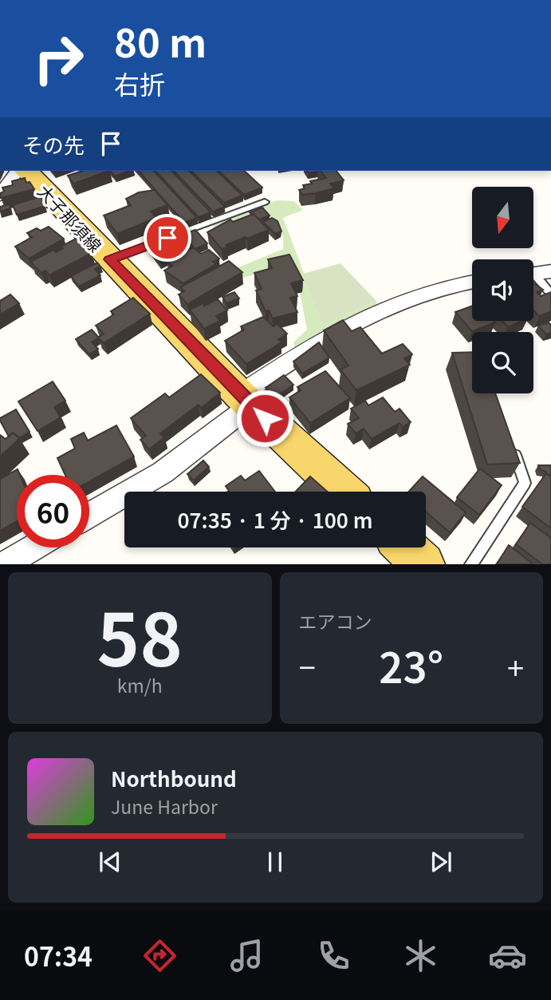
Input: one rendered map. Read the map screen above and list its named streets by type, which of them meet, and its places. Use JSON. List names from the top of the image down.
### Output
{
  "streets": {
    "main road": ["大子那須線"]
  },
  "north": "bottom",
  "page": {
    "turn": ["80 m", "右折"],
    "then": "その先",
    "limit": "60",
    "trip": "07:35 · 1 分 · 100 m",
    "tile": [
      ["58", "km/h"],
      "エアコン"
    ],
    "heat": ["−", "23°", "+"],
    "song": ["Northbound", "June Harbor"],
    "tabs": "07:34"
  }
}
